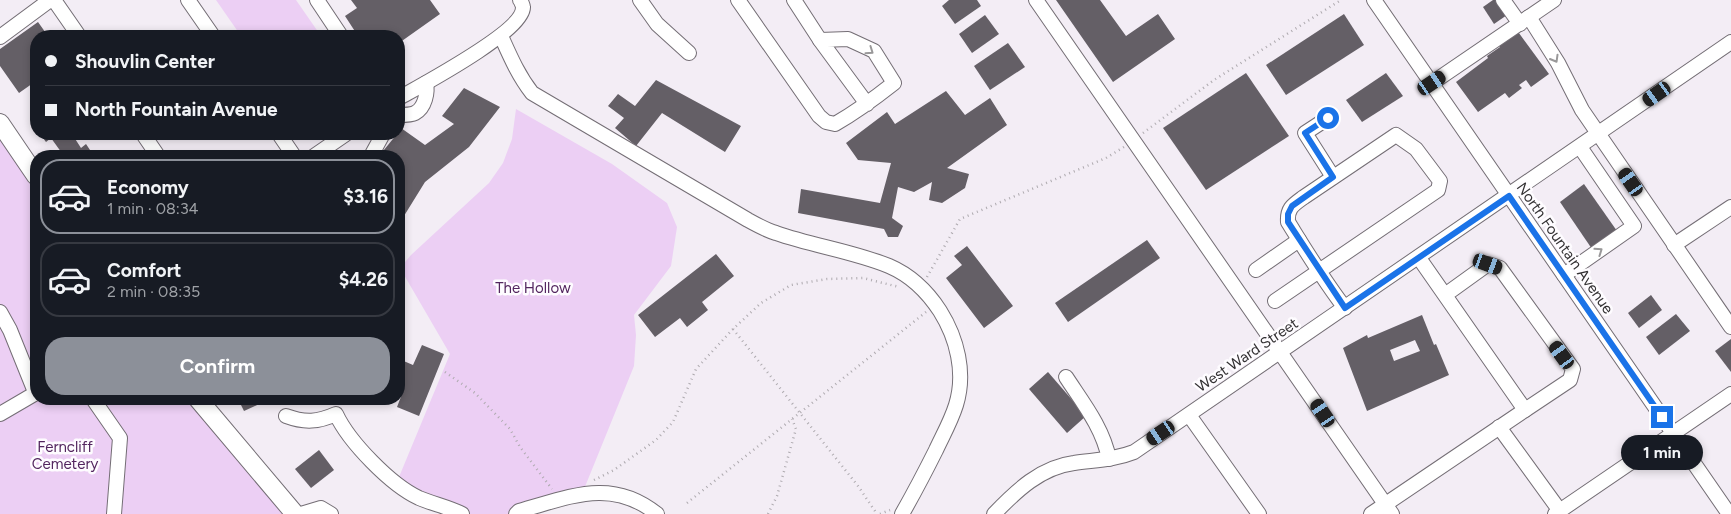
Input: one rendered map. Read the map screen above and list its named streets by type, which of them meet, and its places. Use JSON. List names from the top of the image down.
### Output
{
  "streets": {
    "street": ["North Fountain Avenue", "West Ward Street"]
  },
  "crossings": [
    ["North Fountain Avenue", "West Ward Street"]
  ],
  "parks": ["The Hollow", "Ferncliff Cemetery"],
  "page": {
    "banner": ["Shouvlin Center", "North Fountain Avenue"],
    "list": [
      {
        "name": "Economy",
        "note": "1 min · 08:34",
        "value": "$3.16"
      },
      {
        "name": "Comfort",
        "note": "2 min · 08:35",
        "value": "$4.26"
      }
    ],
    "buttons": "Confirm",
    "bubble": "1 min"
  }
}
